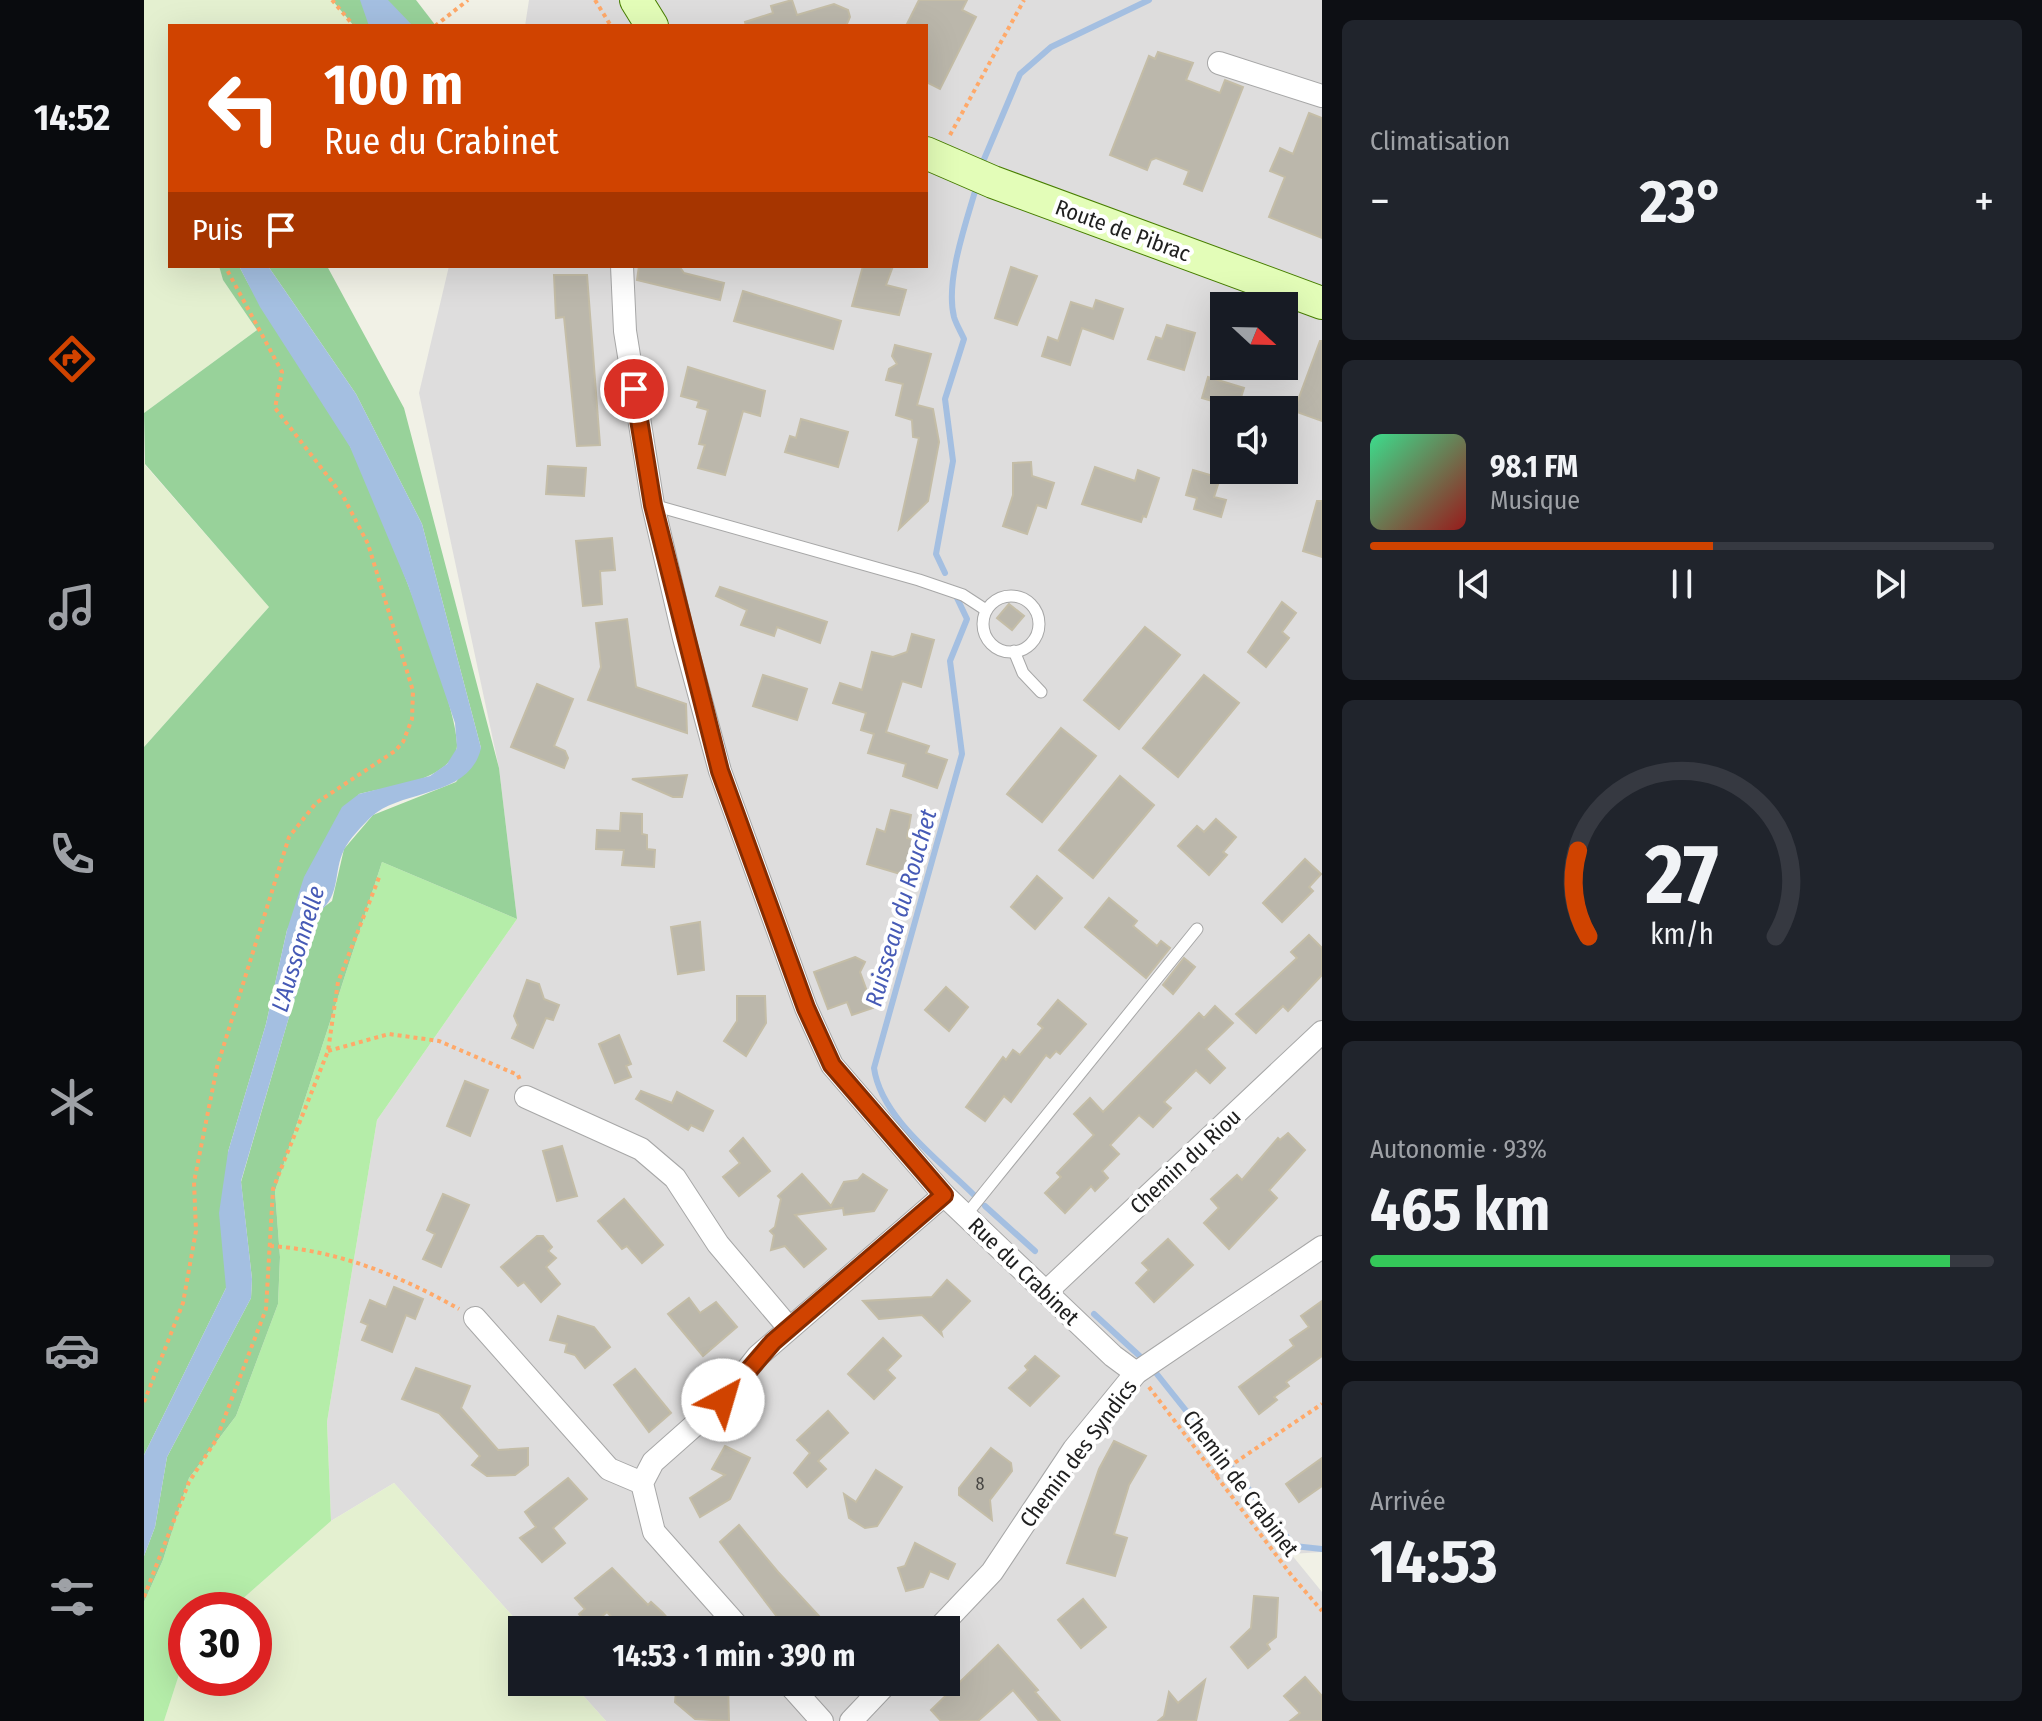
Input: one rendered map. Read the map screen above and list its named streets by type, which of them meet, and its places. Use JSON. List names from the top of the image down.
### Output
{
  "streets": {
    "main road": ["Route de Pibrac"],
    "street": ["Chemin du Riou", "Rue du Crabinet", "Chemin des Syndics"],
    "path": ["Chemin de Crabinet"]
  },
  "crossings": [
    ["Chemin du Riou", "Rue du Crabinet"],
    ["Rue du Crabinet", "Chemin des Syndics"],
    ["Rue du Crabinet", "Chemin de Crabinet"],
    ["Chemin des Syndics", "Chemin de Crabinet"]
  ],
  "water": ["Ruisseau du Rouchet", "L'Aussonnelle"],
  "house_numbers": ["8"],
  "north": "right",
  "page": {
    "tabs": "14:52",
    "tile": [
      "Climatisation",
      ["Autonomie · 93%", "465 km"],
      ["Arrivée", "14:53"]
    ],
    "turn": ["100 m", "Rue du Crabinet"],
    "heat": ["−", "23°", "+"],
    "then": "Puis",
    "song": ["98.1 FM", "Musique"],
    "limit": "30",
    "trip": "14:53 · 1 min · 390 m",
    "gauge": ["27", "km/h"]
  }
}
